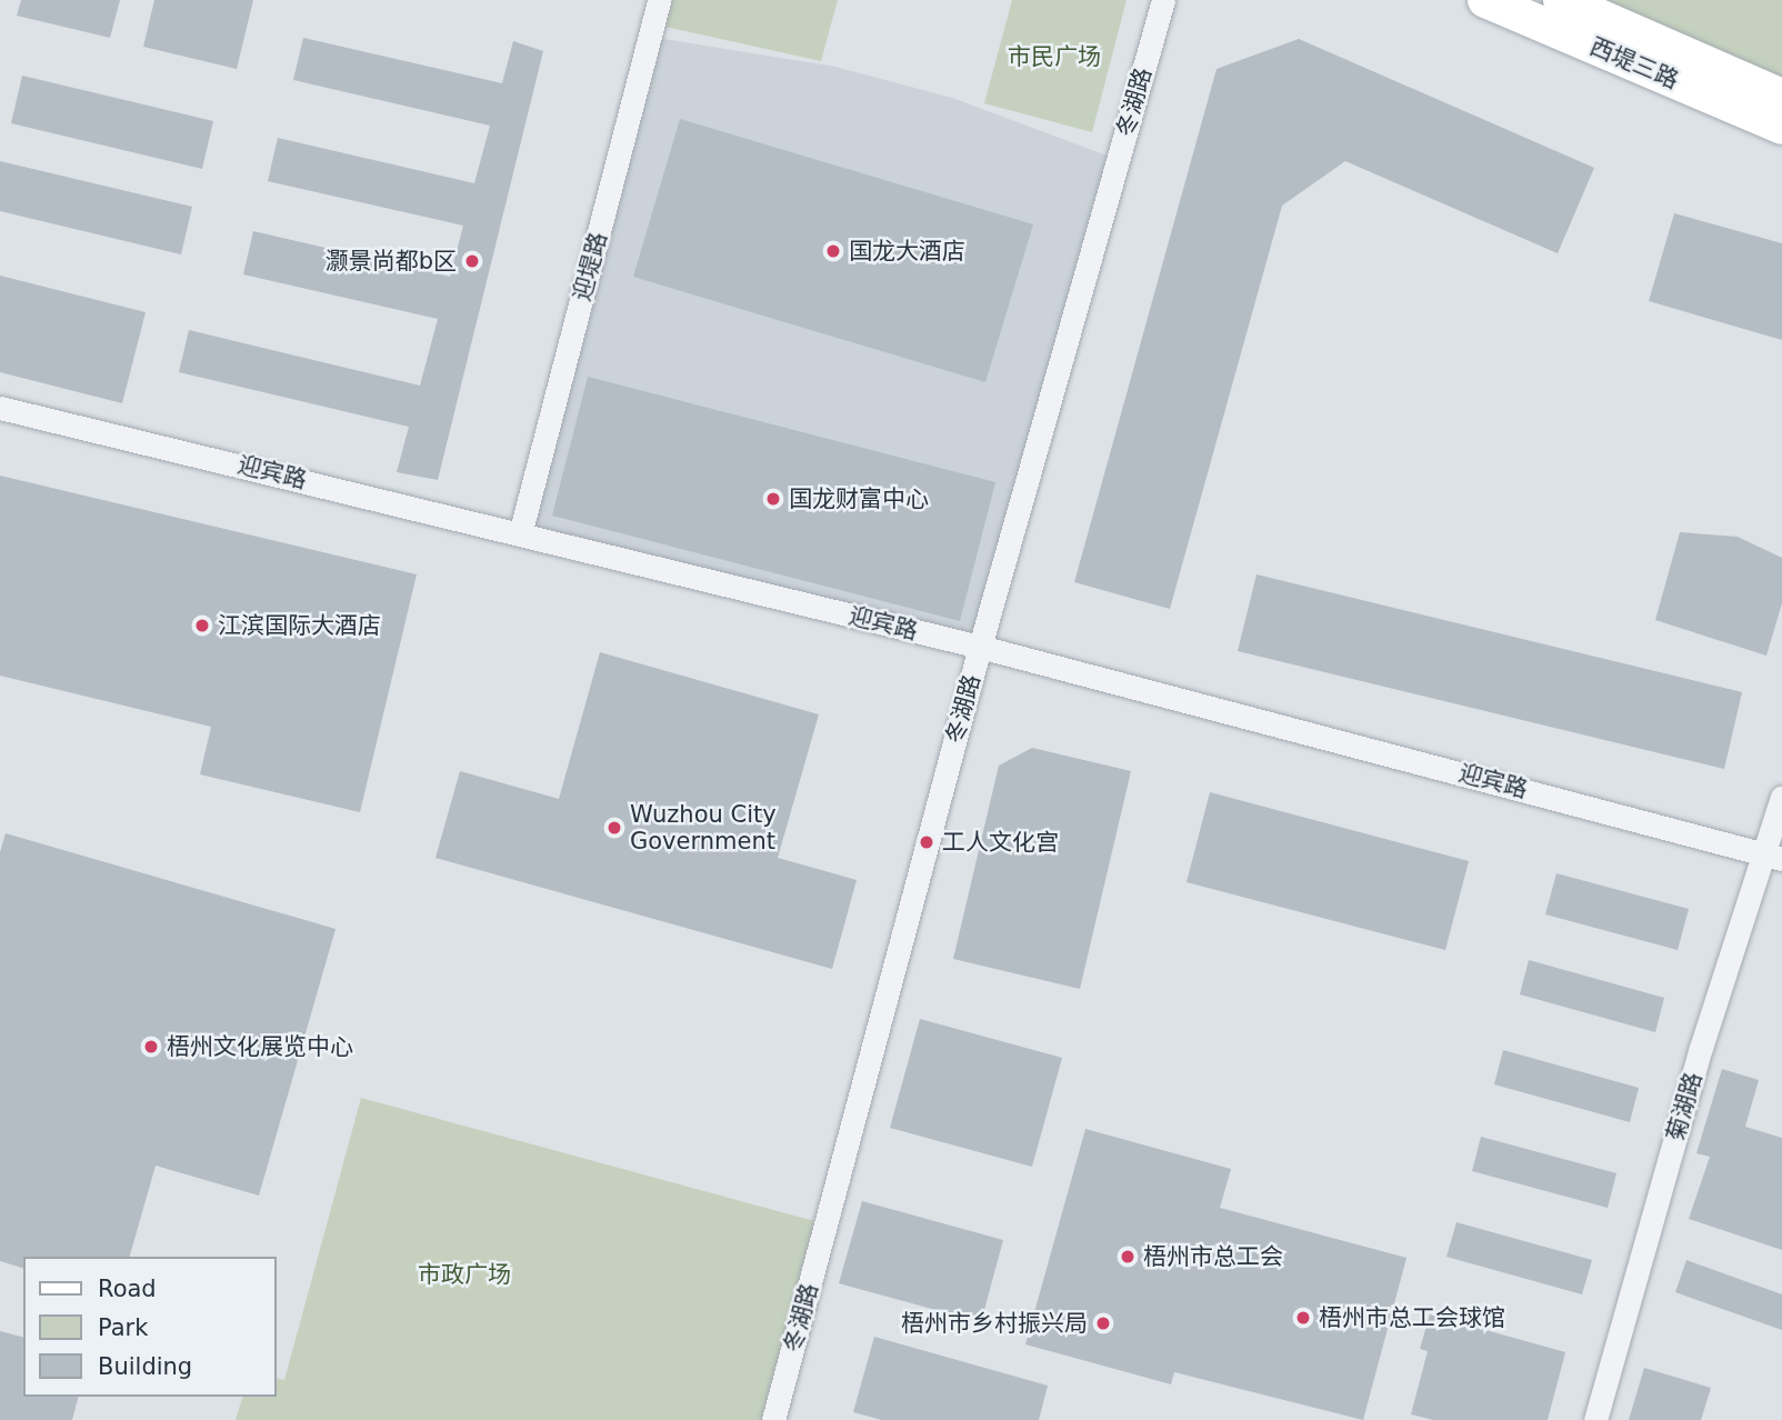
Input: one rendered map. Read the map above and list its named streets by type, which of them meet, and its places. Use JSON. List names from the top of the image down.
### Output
{
  "streets": {
    "main road": ["西堤三路"],
    "street": [
      "冬湖路",
      "迎堤路",
      "迎宾路",
      "菊湖路"
    ]
  },
  "crossings": [
    ["冬湖路", "迎宾路"],
    ["迎堤路", "迎宾路"],
    ["迎宾路", "菊湖路"]
  ],
  "parks": ["市民广场", "市政广场"],
  "places": [
    "国龙大酒店",
    "灏景尚都b区",
    "国龙财富中心",
    "江滨国际大酒店",
    "Wuzhou City Government",
    "工人文化宫",
    "梧州文化展览中心",
    "梧州市总工会",
    "梧州市总工会球馆",
    "梧州市乡村振兴局"
  ],
  "legend": ["Road", "Park", "Building"]
}
